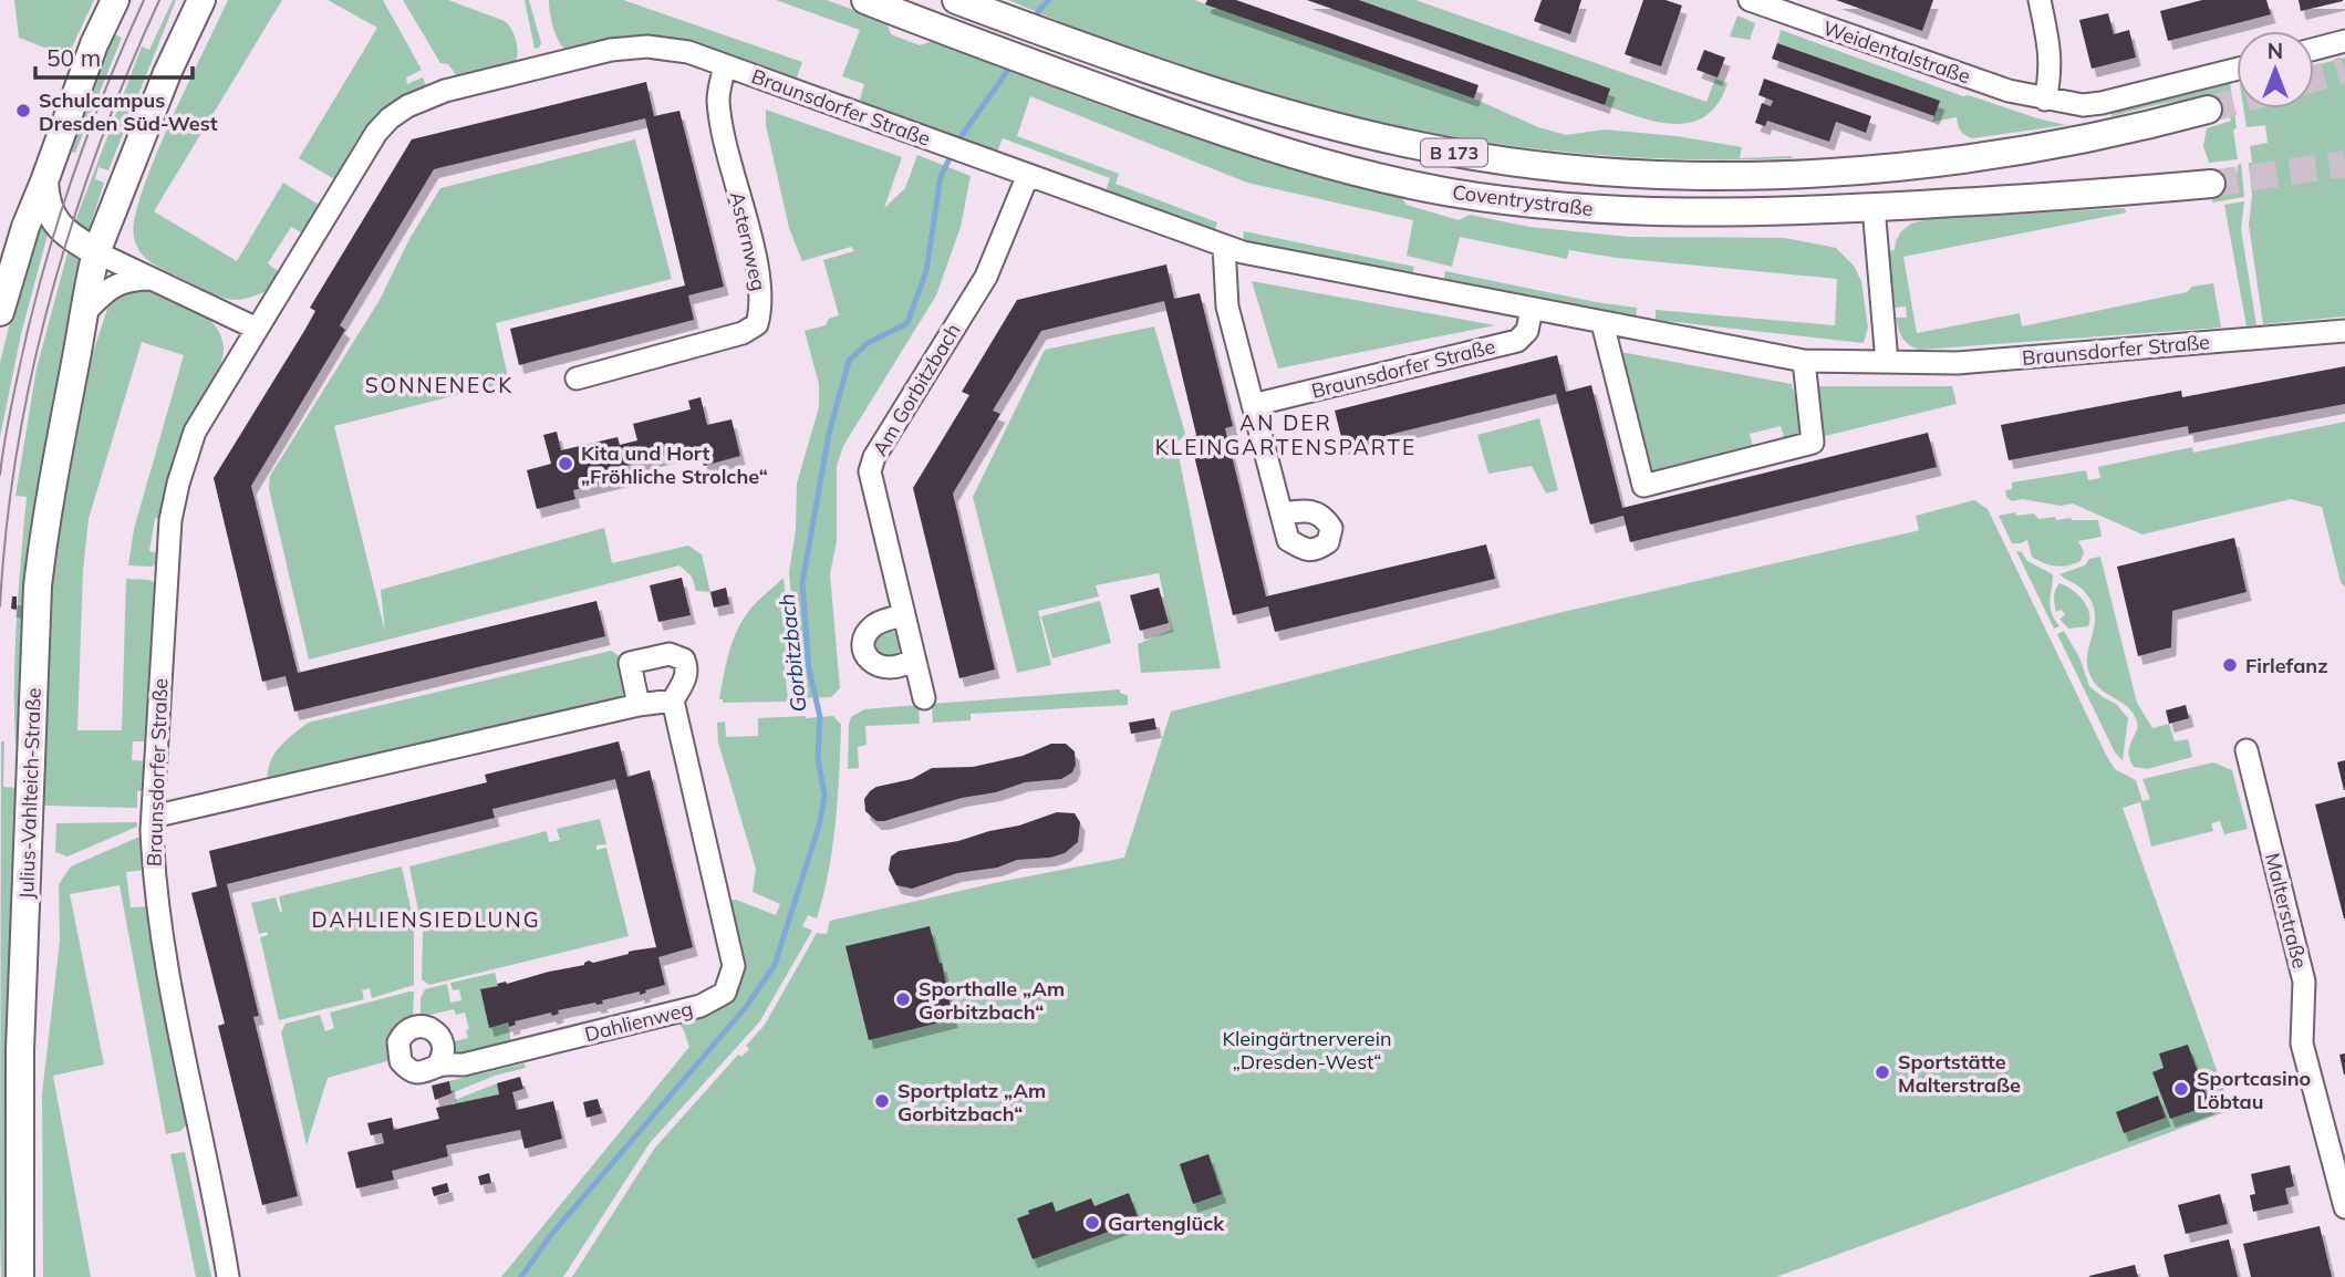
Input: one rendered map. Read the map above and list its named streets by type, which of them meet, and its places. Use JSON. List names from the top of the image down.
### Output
{
  "streets": {
    "main road": ["B 173", "Coventrystraße", "Julius-Vahlteich-Straße"],
    "street": [
      "Weidentalstraße",
      "Braunsdorfer Straße",
      "Asternweg",
      "Am Gorbitzbach",
      "Malterstraße",
      "Dahlienweg"
    ]
  },
  "crossings": [
    ["Braunsdorfer Straße", "Asternweg"],
    ["Braunsdorfer Straße", "Am Gorbitzbach"]
  ],
  "districts": ["SONNENECK", "AN DER KLEINGARTENSPARTE", "DAHLIENSIEDLUNG"],
  "water": ["Gorbitzbach"],
  "parks": ["Kleingärtnerverein „Dresden-West“"],
  "places": [
    "Schulcampus Dresden Süd-West",
    "Kita und Hort „Fröhliche Strolche“",
    "Firlefanz",
    "Sporthalle „Am Gorbitzbach“",
    "Sportstätte Malterstraße",
    "Sportcasino Löbtau",
    "Sportplatz „Am Gorbitzbach“",
    "Gartenglück"
  ],
  "scale_bar": "50 m",
  "north": "top"
}
